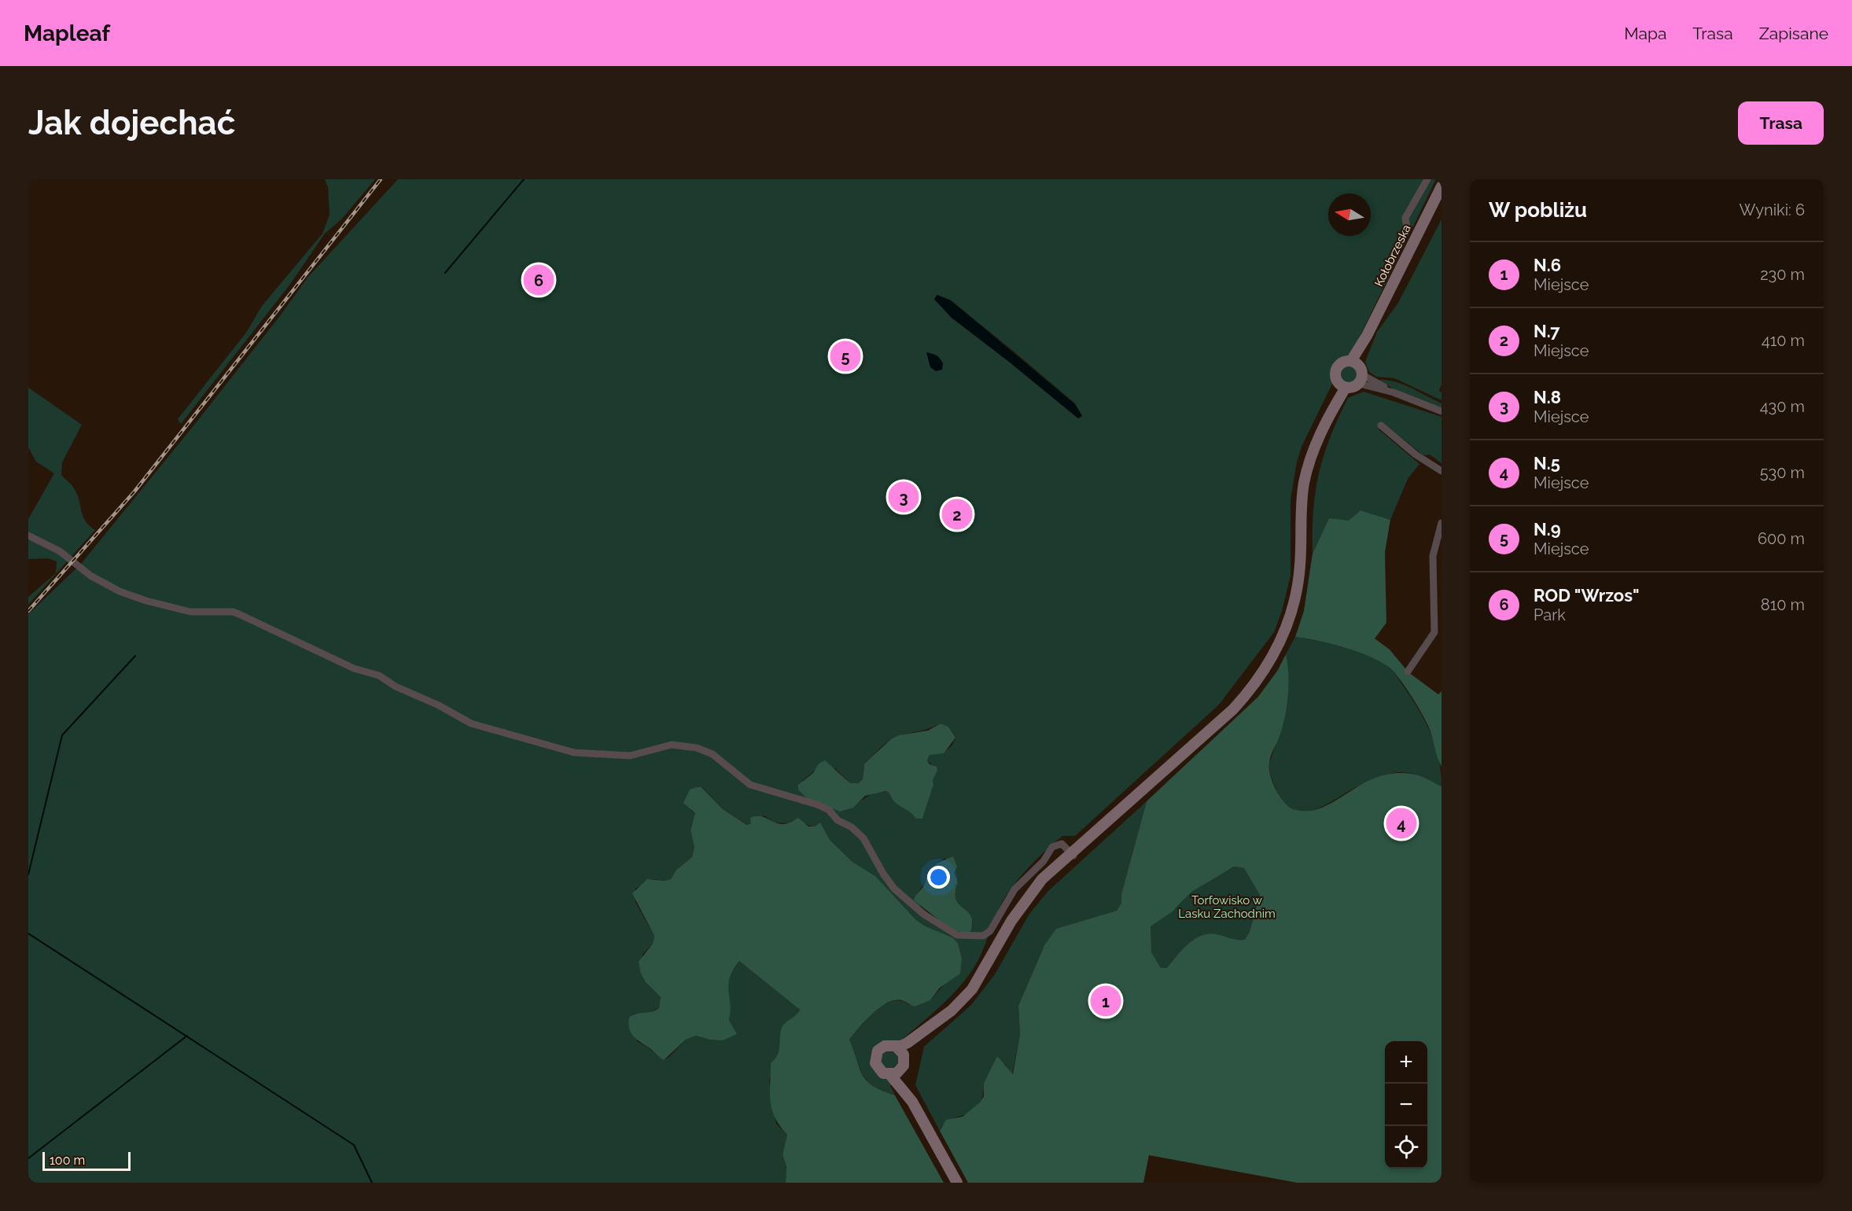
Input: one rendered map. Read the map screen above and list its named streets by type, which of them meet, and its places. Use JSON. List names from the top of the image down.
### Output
{
  "streets": {
    "main road": ["Kołobrzeska"]
  },
  "parks": ["Torfowisko w Lasku Zachodnim"],
  "scale_bar": "100 m",
  "north": "left",
  "page": {
    "header": "Mapleaf",
    "nav": ["Mapa", "Trasa", "Zapisane"],
    "buttons": "Trasa",
    "title": "Jak dojechać",
    "heading": ["W pobliżu", "Wyniki: 6"],
    "list": [
      {
        "mark": "1",
        "name": "N.6",
        "note": "Miejsce",
        "value": "230 m"
      },
      {
        "mark": "2",
        "name": "N.7",
        "note": "Miejsce",
        "value": "410 m"
      },
      {
        "mark": "3",
        "name": "N.8",
        "note": "Miejsce",
        "value": "430 m"
      },
      {
        "mark": "4",
        "name": "N.5",
        "note": "Miejsce",
        "value": "530 m"
      },
      {
        "mark": "5",
        "name": "N.9",
        "note": "Miejsce",
        "value": "600 m"
      },
      {
        "mark": "6",
        "name": "ROD \"Wrzos\"",
        "note": "Park",
        "value": "810 m"
      }
    ],
    "pins": [
      "6",
      "5",
      "3",
      "2",
      "4",
      "1"
    ],
    "map_buttons": ["+", "−"],
    "scale": "100 m"
  }
}
